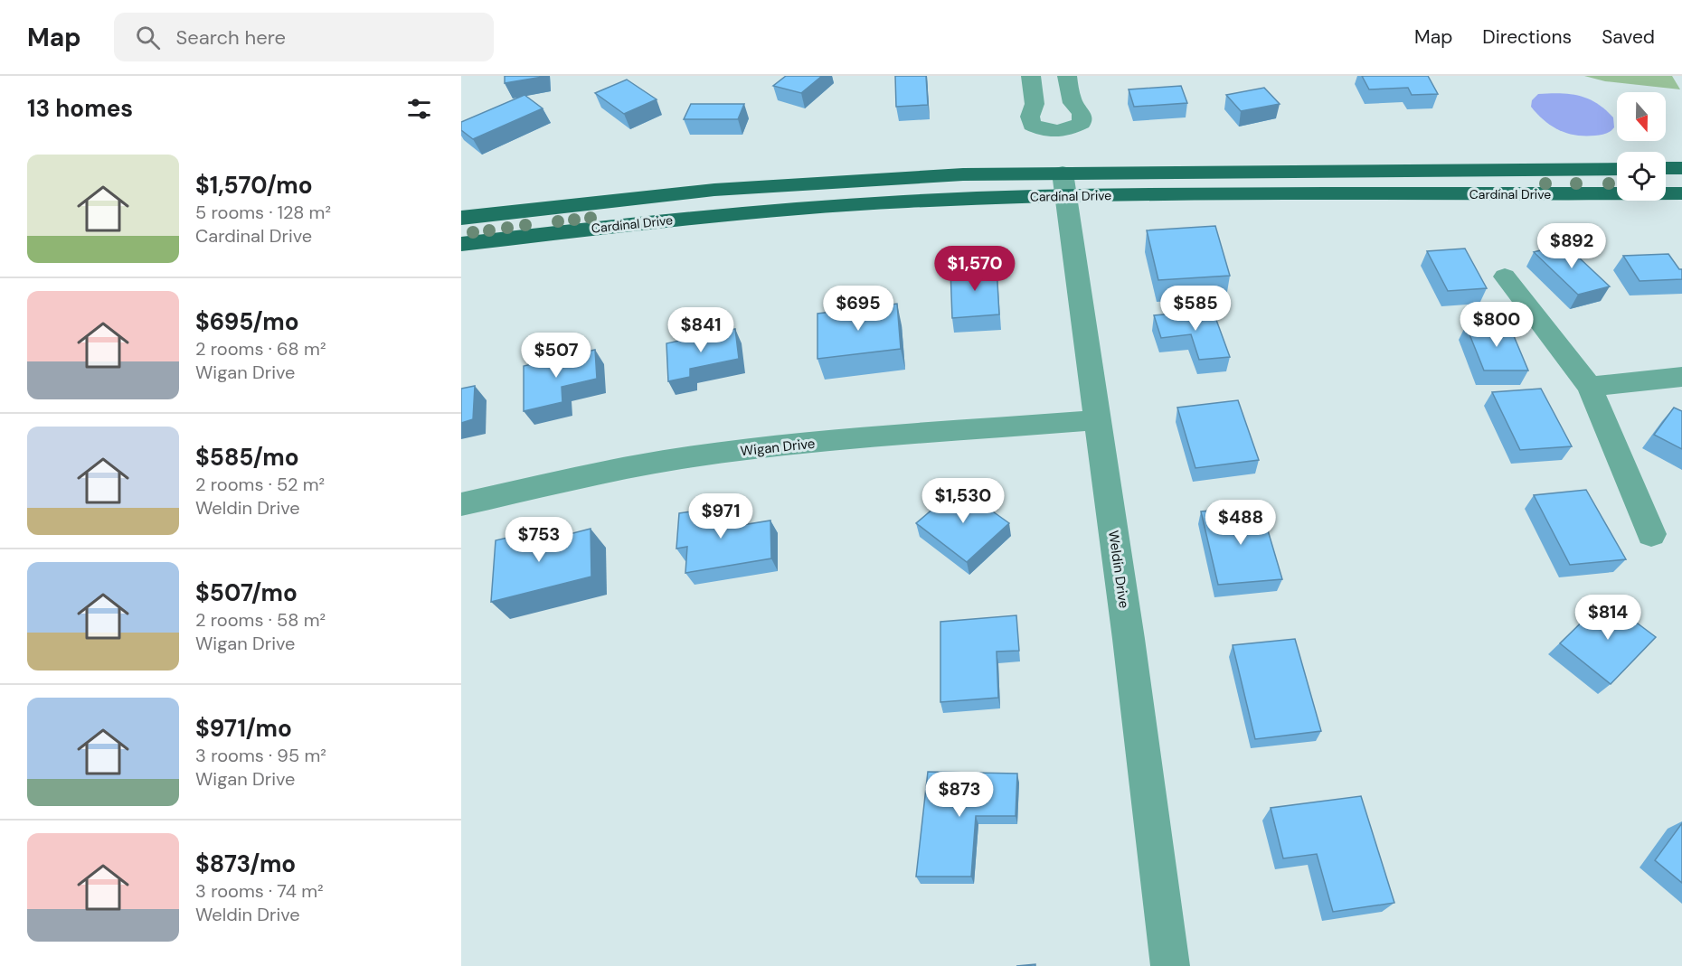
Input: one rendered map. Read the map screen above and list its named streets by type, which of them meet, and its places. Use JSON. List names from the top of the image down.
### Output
{
  "streets": {
    "main road": ["Cardinal Drive"],
    "street": ["Wigan Drive", "Weldin Drive"]
  },
  "crossings": [
    ["Cardinal Drive", "Weldin Drive"],
    ["Wigan Drive", "Weldin Drive"]
  ],
  "north": "bottom",
  "page": {
    "header": "Map",
    "search": "Search here",
    "nav": ["Map", "Directions", "Saved"],
    "heading": "13 homes",
    "list": [
      {
        "name": "$1,570/mo",
        "note": "5 rooms · 128 m² · Cardinal Drive"
      },
      {
        "name": "$695/mo",
        "note": "2 rooms · 68 m² · Wigan Drive"
      },
      {
        "name": "$585/mo",
        "note": "2 rooms · 52 m² · Weldin Drive"
      },
      {
        "name": "$507/mo",
        "note": "2 rooms · 58 m² · Wigan Drive"
      },
      {
        "name": "$971/mo",
        "note": "3 rooms · 95 m² · Wigan Drive"
      },
      {
        "name": "$873/mo",
        "note": "3 rooms · 74 m² · Weldin Drive"
      }
    ],
    "price": [
      "$892",
      "$1,570",
      "$695",
      "$585",
      "$800",
      "$841",
      "$507",
      "$1,530",
      "$971",
      "$488",
      "$753",
      "$814",
      "$873"
    ]
  }
}
